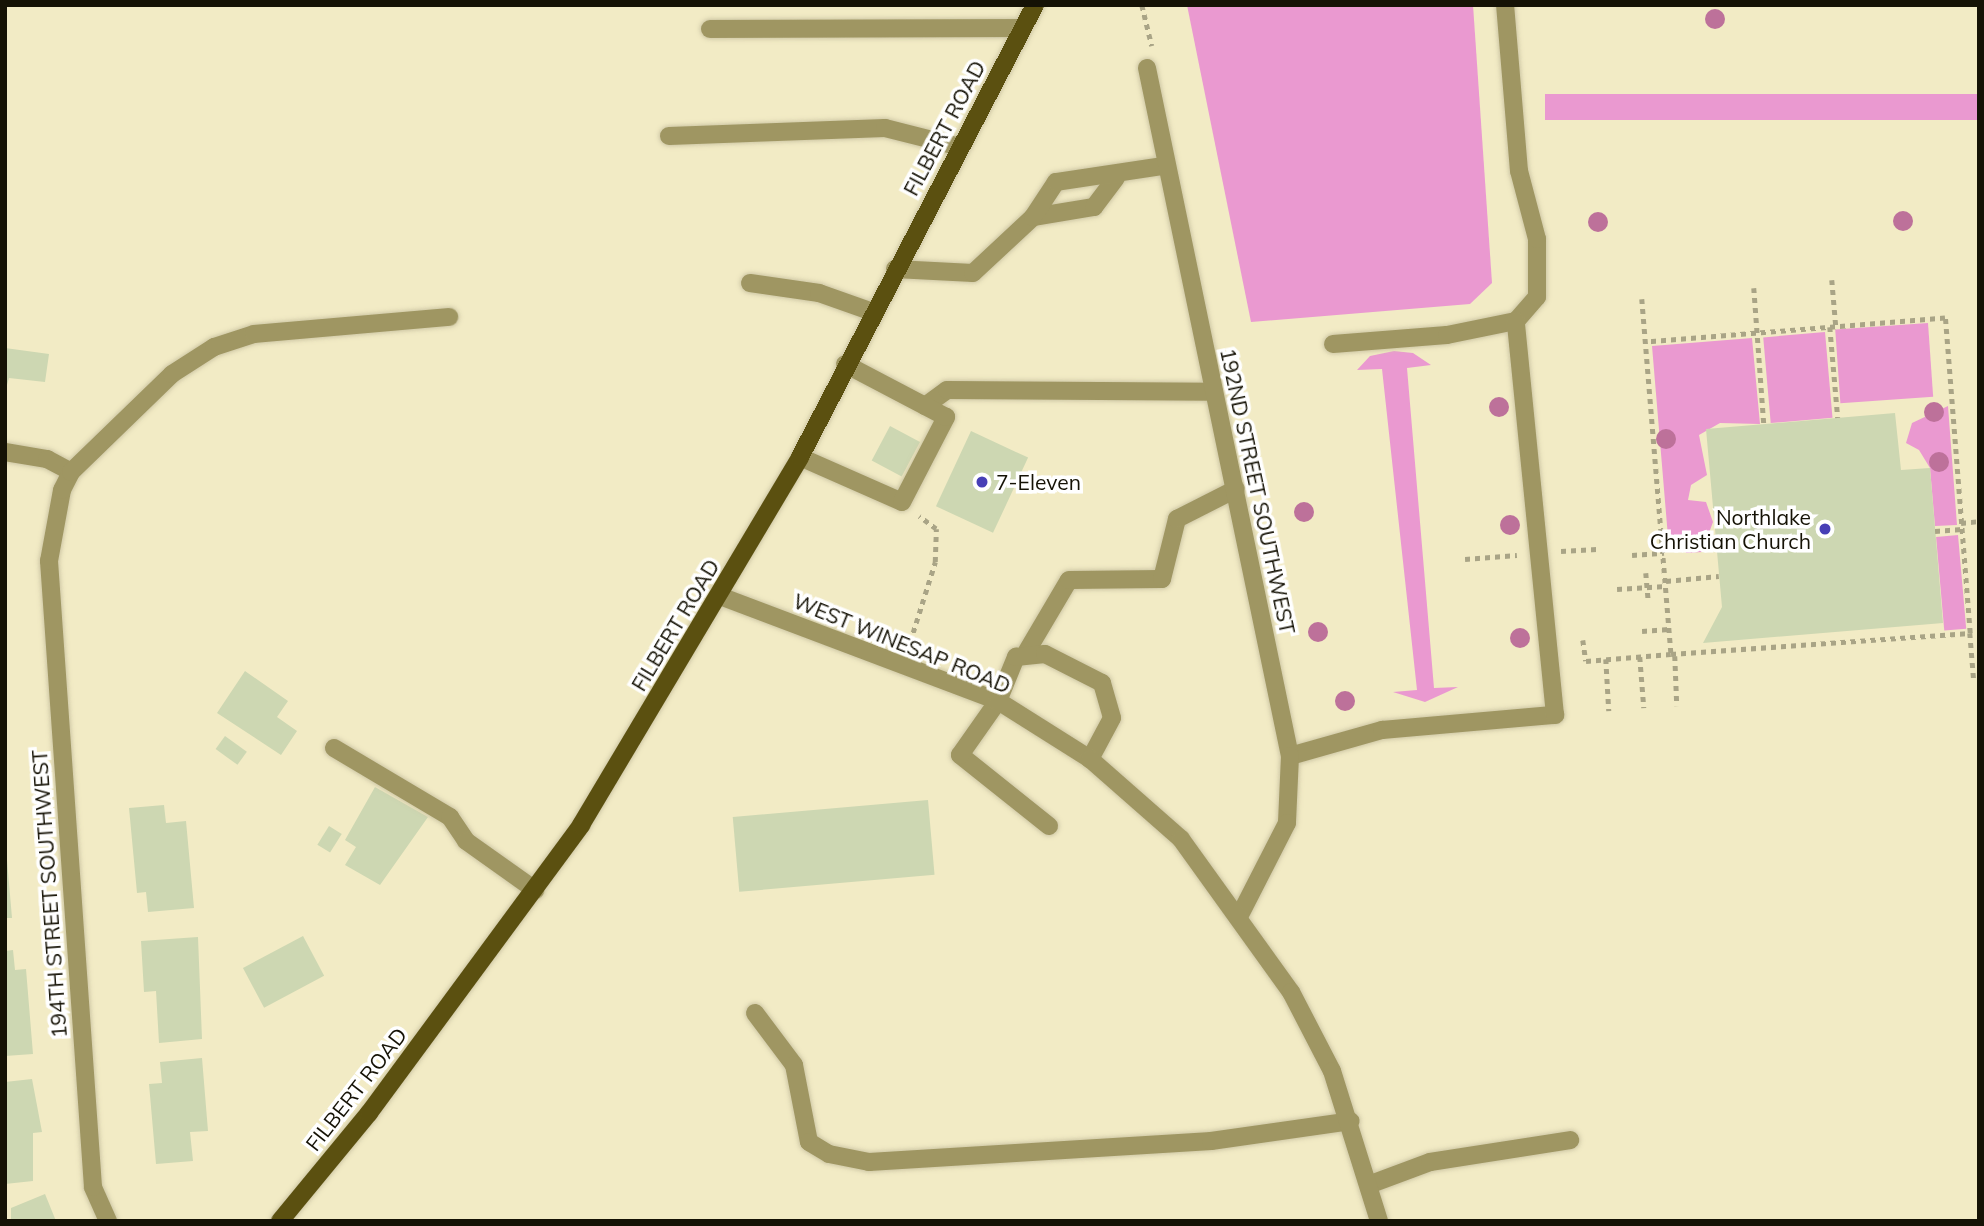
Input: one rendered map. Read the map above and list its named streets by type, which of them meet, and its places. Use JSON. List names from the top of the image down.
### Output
{
  "streets": {
    "main road": ["FILBERT ROAD"],
    "street": ["192ND STREET SOUTHWEST", "WEST WINESAP ROAD", "194TH STREET SOUTHWEST"]
  },
  "crossings": [
    ["FILBERT ROAD", "WEST WINESAP ROAD"],
    ["192ND STREET SOUTHWEST", "WEST WINESAP ROAD"]
  ],
  "places": ["7-Eleven", "Northlake Christian Church"]
}
